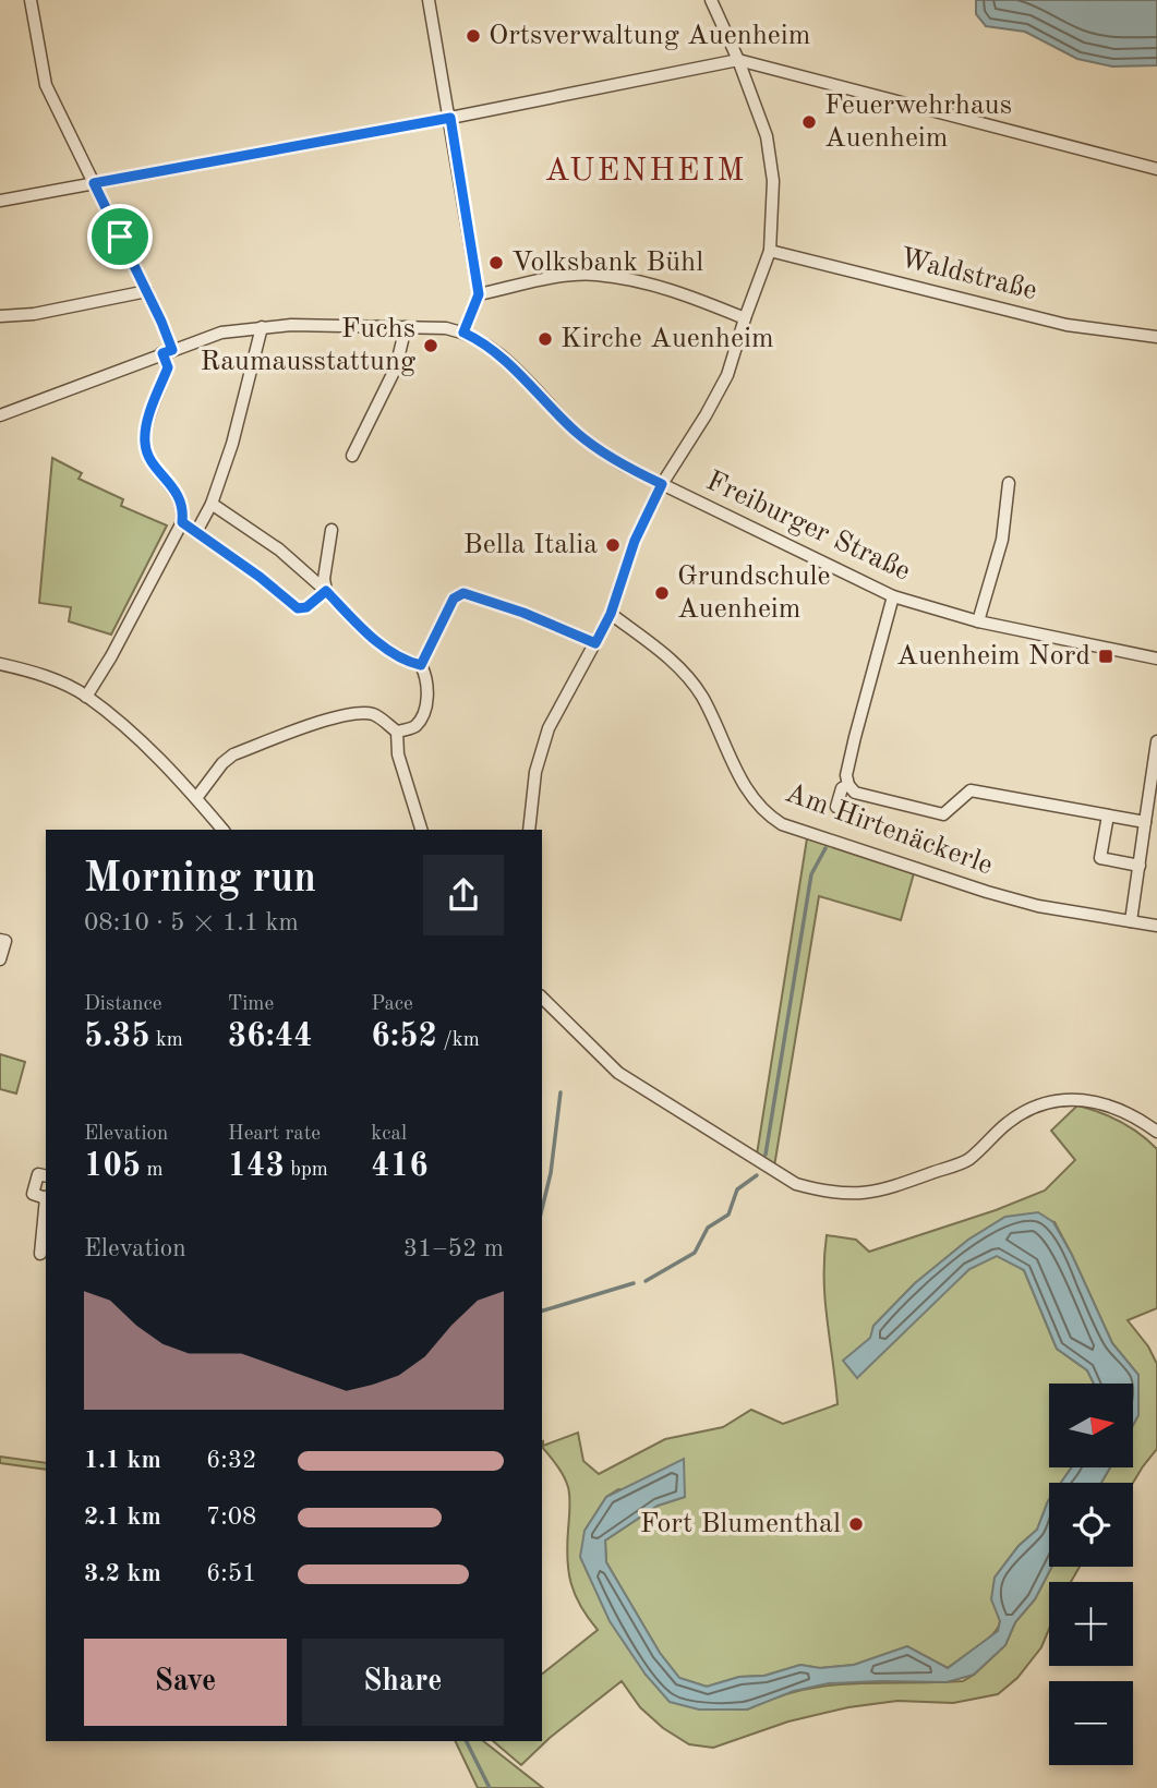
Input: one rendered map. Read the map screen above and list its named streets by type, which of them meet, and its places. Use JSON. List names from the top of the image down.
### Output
{
  "streets": {
    "street": ["Waldstraße", "Freiburger Straße", "Am Hirtenäckerle"]
  },
  "districts": ["AUENHEIM"],
  "places": {
    "other": [
      "Ortsverwaltung Auenheim",
      "Feuerwehrhaus Auenheim",
      "Volksbank Bühl",
      "Kirche Auenheim",
      "Fuchs Raumausstattung",
      "Bella Italia",
      "Grundschule Auenheim",
      "Fort Blumenthal"
    ],
    "transit": ["Auenheim Nord"]
  },
  "north": "right",
  "page": {
    "heading": ["Morning run", "08:10 · 5 × 1.1 km"],
    "stats": [
      ["Distance", "5.35 km"],
      ["Time", "36:44"],
      ["Pace", "6:52 /km"],
      ["Elevation", "105 m"],
      ["Heart rate", "143 bpm"],
      ["kcal", "416"]
    ],
    "chart": ["Elevation", "31–52 m"],
    "map_buttons": ["+", "−"],
    "list": [
      {
        "name": "1.1 km",
        "note": "6:32"
      },
      {
        "name": "2.1 km",
        "note": "7:08"
      },
      {
        "name": "3.2 km",
        "note": "6:51"
      }
    ],
    "buttons": ["Save", "Share"]
  }
}
